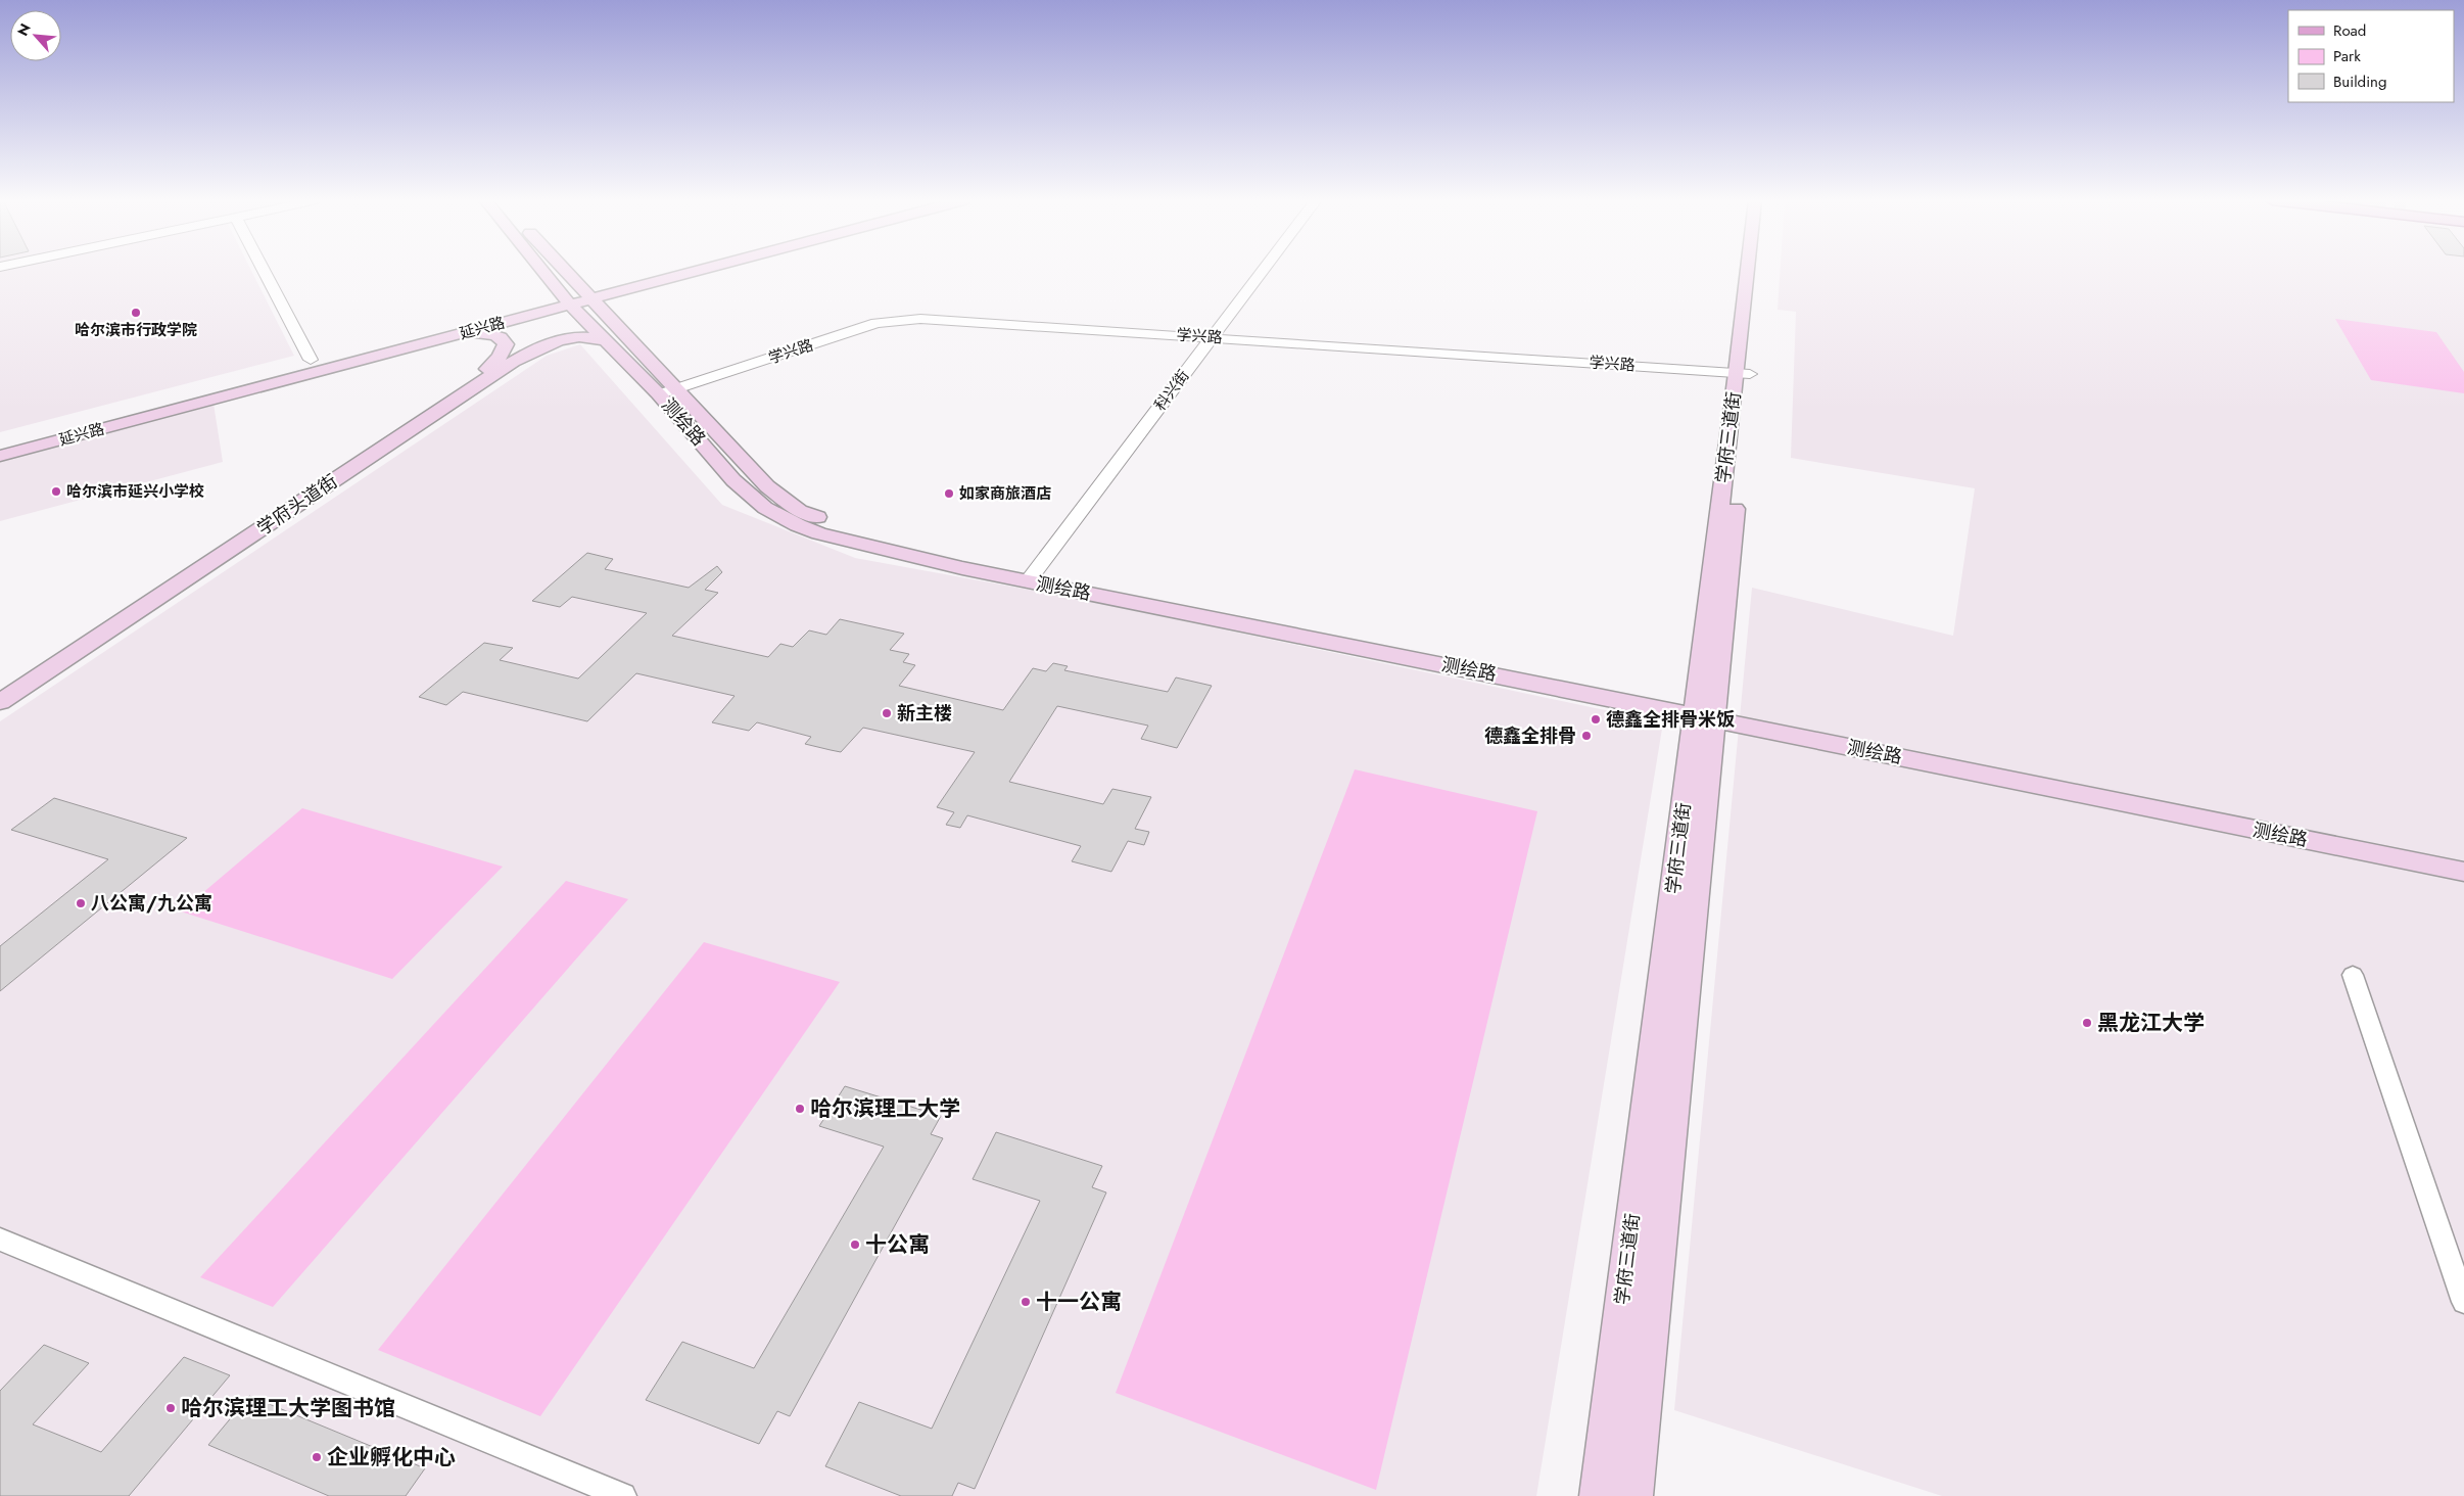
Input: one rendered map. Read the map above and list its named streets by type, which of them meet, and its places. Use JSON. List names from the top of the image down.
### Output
{
  "streets": {
    "main road": [
      "延兴路",
      "测绘路",
      "学府三道街",
      "学府头道街"
    ],
    "street": ["学兴路", "科兴街"]
  },
  "crossings": [
    ["延兴路", "测绘路"],
    ["延兴路", "学府头道街"],
    ["学兴路", "科兴街"],
    ["学兴路", "测绘路"],
    ["学兴路", "学府三道街"],
    ["科兴街", "测绘路"],
    ["测绘路", "学府三道街"],
    ["测绘路", "学府头道街"]
  ],
  "places": [
    "哈尔滨市行政学院",
    "哈尔滨市延兴小学校",
    "如家商旅酒店",
    "新主楼",
    "德鑫全排骨米饭",
    "德鑫全排骨",
    "八公寓/九公寓",
    "黑龙江大学",
    "哈尔滨理工大学",
    "十公寓",
    "十一公寓",
    "哈尔滨理工大学图书馆",
    "企业孵化中心"
  ],
  "legend": ["Road", "Park", "Building"],
  "north": "top left"
}
